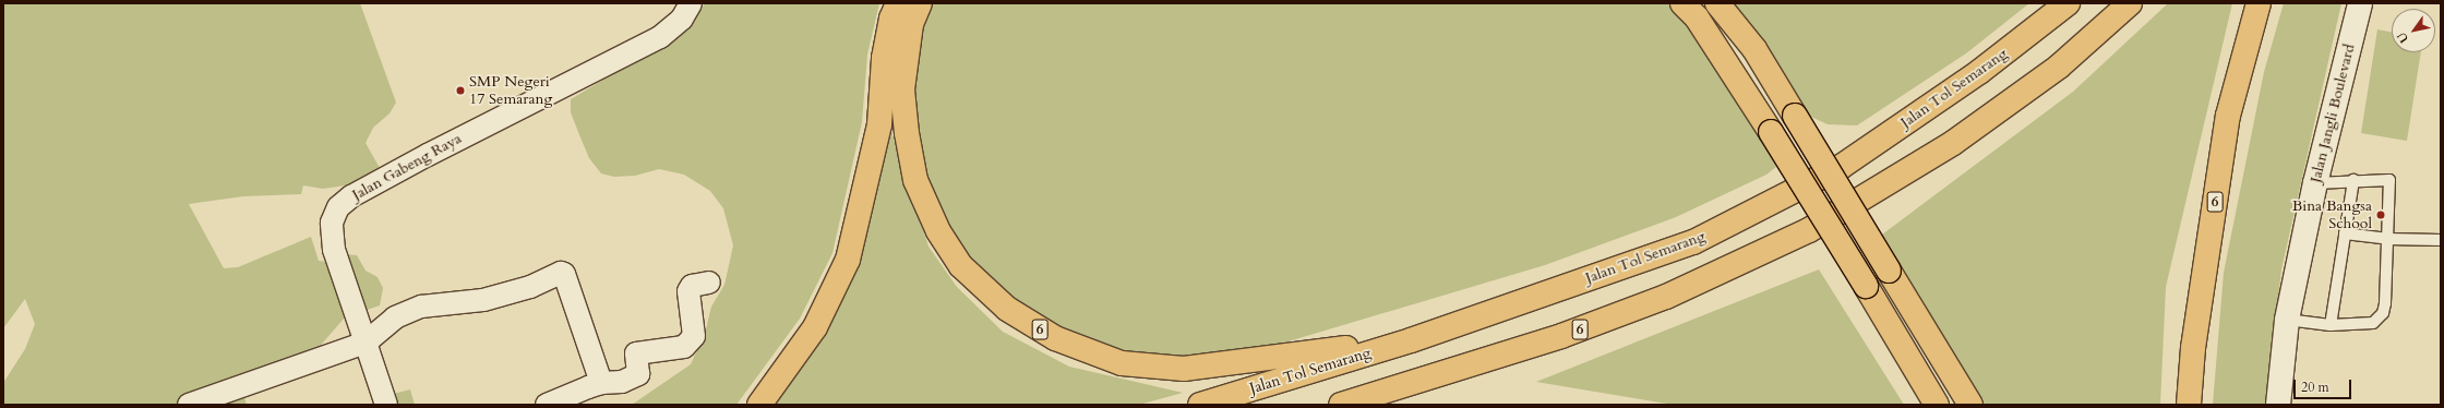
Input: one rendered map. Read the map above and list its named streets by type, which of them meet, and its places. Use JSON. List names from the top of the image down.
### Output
{
  "streets": {
    "highway": ["Jalan Tol Semarang", "6"],
    "street": ["Jalan Jangli Boulevard", "Jalan Gabeng Raya"]
  },
  "crossings": [
    ["Jalan Tol Semarang", "6"]
  ],
  "places": ["SMP Negeri 17 Semarang", "Bina Bangsa School"],
  "scale_bar": "20 m",
  "north": "bottom left"
}
